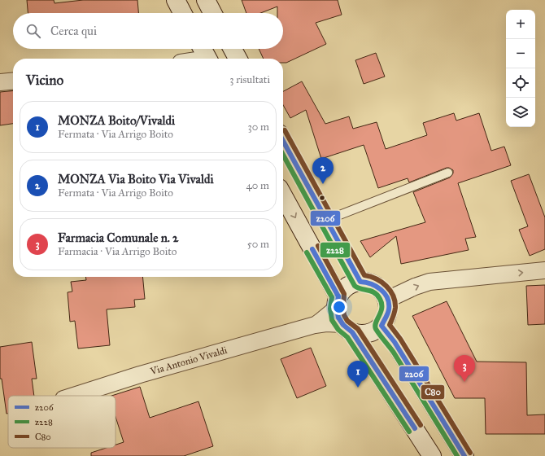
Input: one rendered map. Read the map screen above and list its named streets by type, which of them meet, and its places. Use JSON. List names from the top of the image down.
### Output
{
  "streets": {
    "street": ["Via Antonio Vivaldi"]
  },
  "lines": ["transit line C80", "transit line z206", "transit line z228"],
  "legend": ["z206", "z228", "C80"],
  "page": {
    "map_buttons": ["+", "−"],
    "search": "Cerca qui",
    "heading": ["Vicino", "3 risultati"],
    "list": [
      {
        "mark": "1",
        "name": "MONZA Boito/Vivaldi",
        "note": "Fermata · Via Arrigo Boito",
        "value": "30 m"
      },
      {
        "mark": "2",
        "name": "MONZA Via Boito Via Vivaldi",
        "note": "Fermata · Via Arrigo Boito",
        "value": "40 m"
      },
      {
        "mark": "3",
        "name": "Farmacia Comunale n. 2",
        "note": "Farmacia · Via Arrigo Boito",
        "value": "50 m"
      }
    ],
    "pins": ["2", "3", "1"]
  }
}
